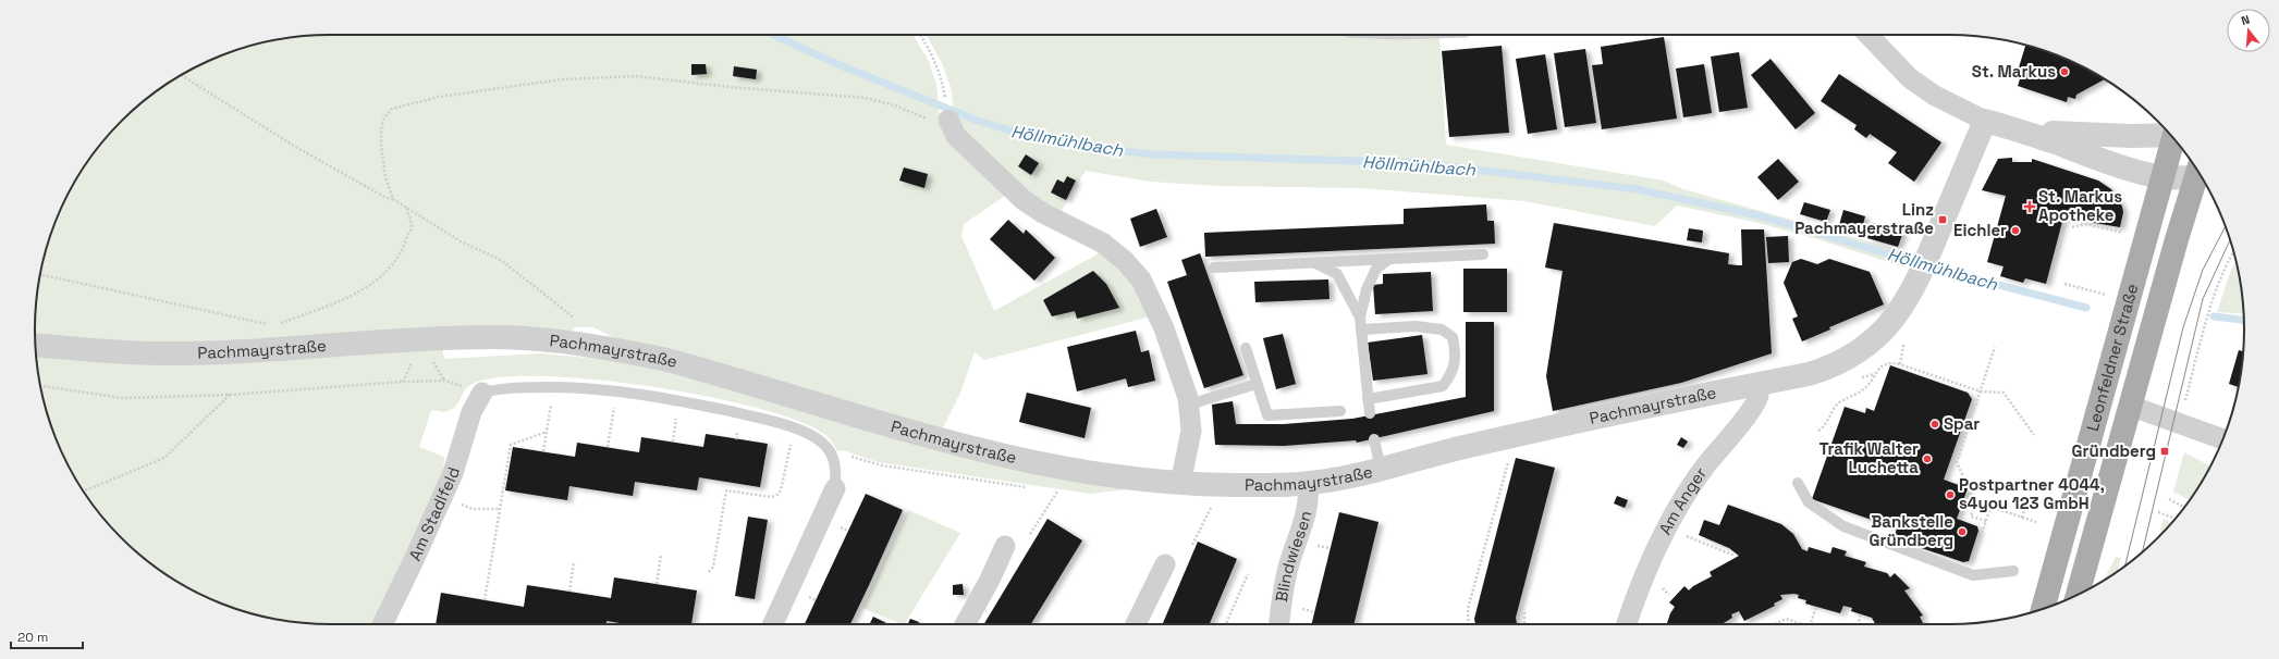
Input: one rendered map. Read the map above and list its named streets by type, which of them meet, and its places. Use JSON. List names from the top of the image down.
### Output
{
  "streets": {
    "main road": ["Leonfeldner Straße"],
    "street": [
      "Pachmayrstraße",
      "Am Anger",
      "Am Stadlfeld",
      "Blindwiesen"
    ]
  },
  "crossings": [
    ["Pachmayrstraße", "Am Anger"],
    ["Pachmayrstraße", "Blindwiesen"]
  ],
  "water": ["Höllmühlbach"],
  "places": {
    "other": [
      "St. Markus",
      "Eichler",
      "Spar",
      "Trafik Walter Luchetta",
      "Postpartner 4044, s4you 123 GmbH",
      "Bankstelle Gründberg"
    ],
    "health": ["St. Markus Apotheke"],
    "transit": ["Linz Pachmayerstraße", "Gründberg"]
  },
  "scale_bar": "20 m",
  "north": "top"
}
